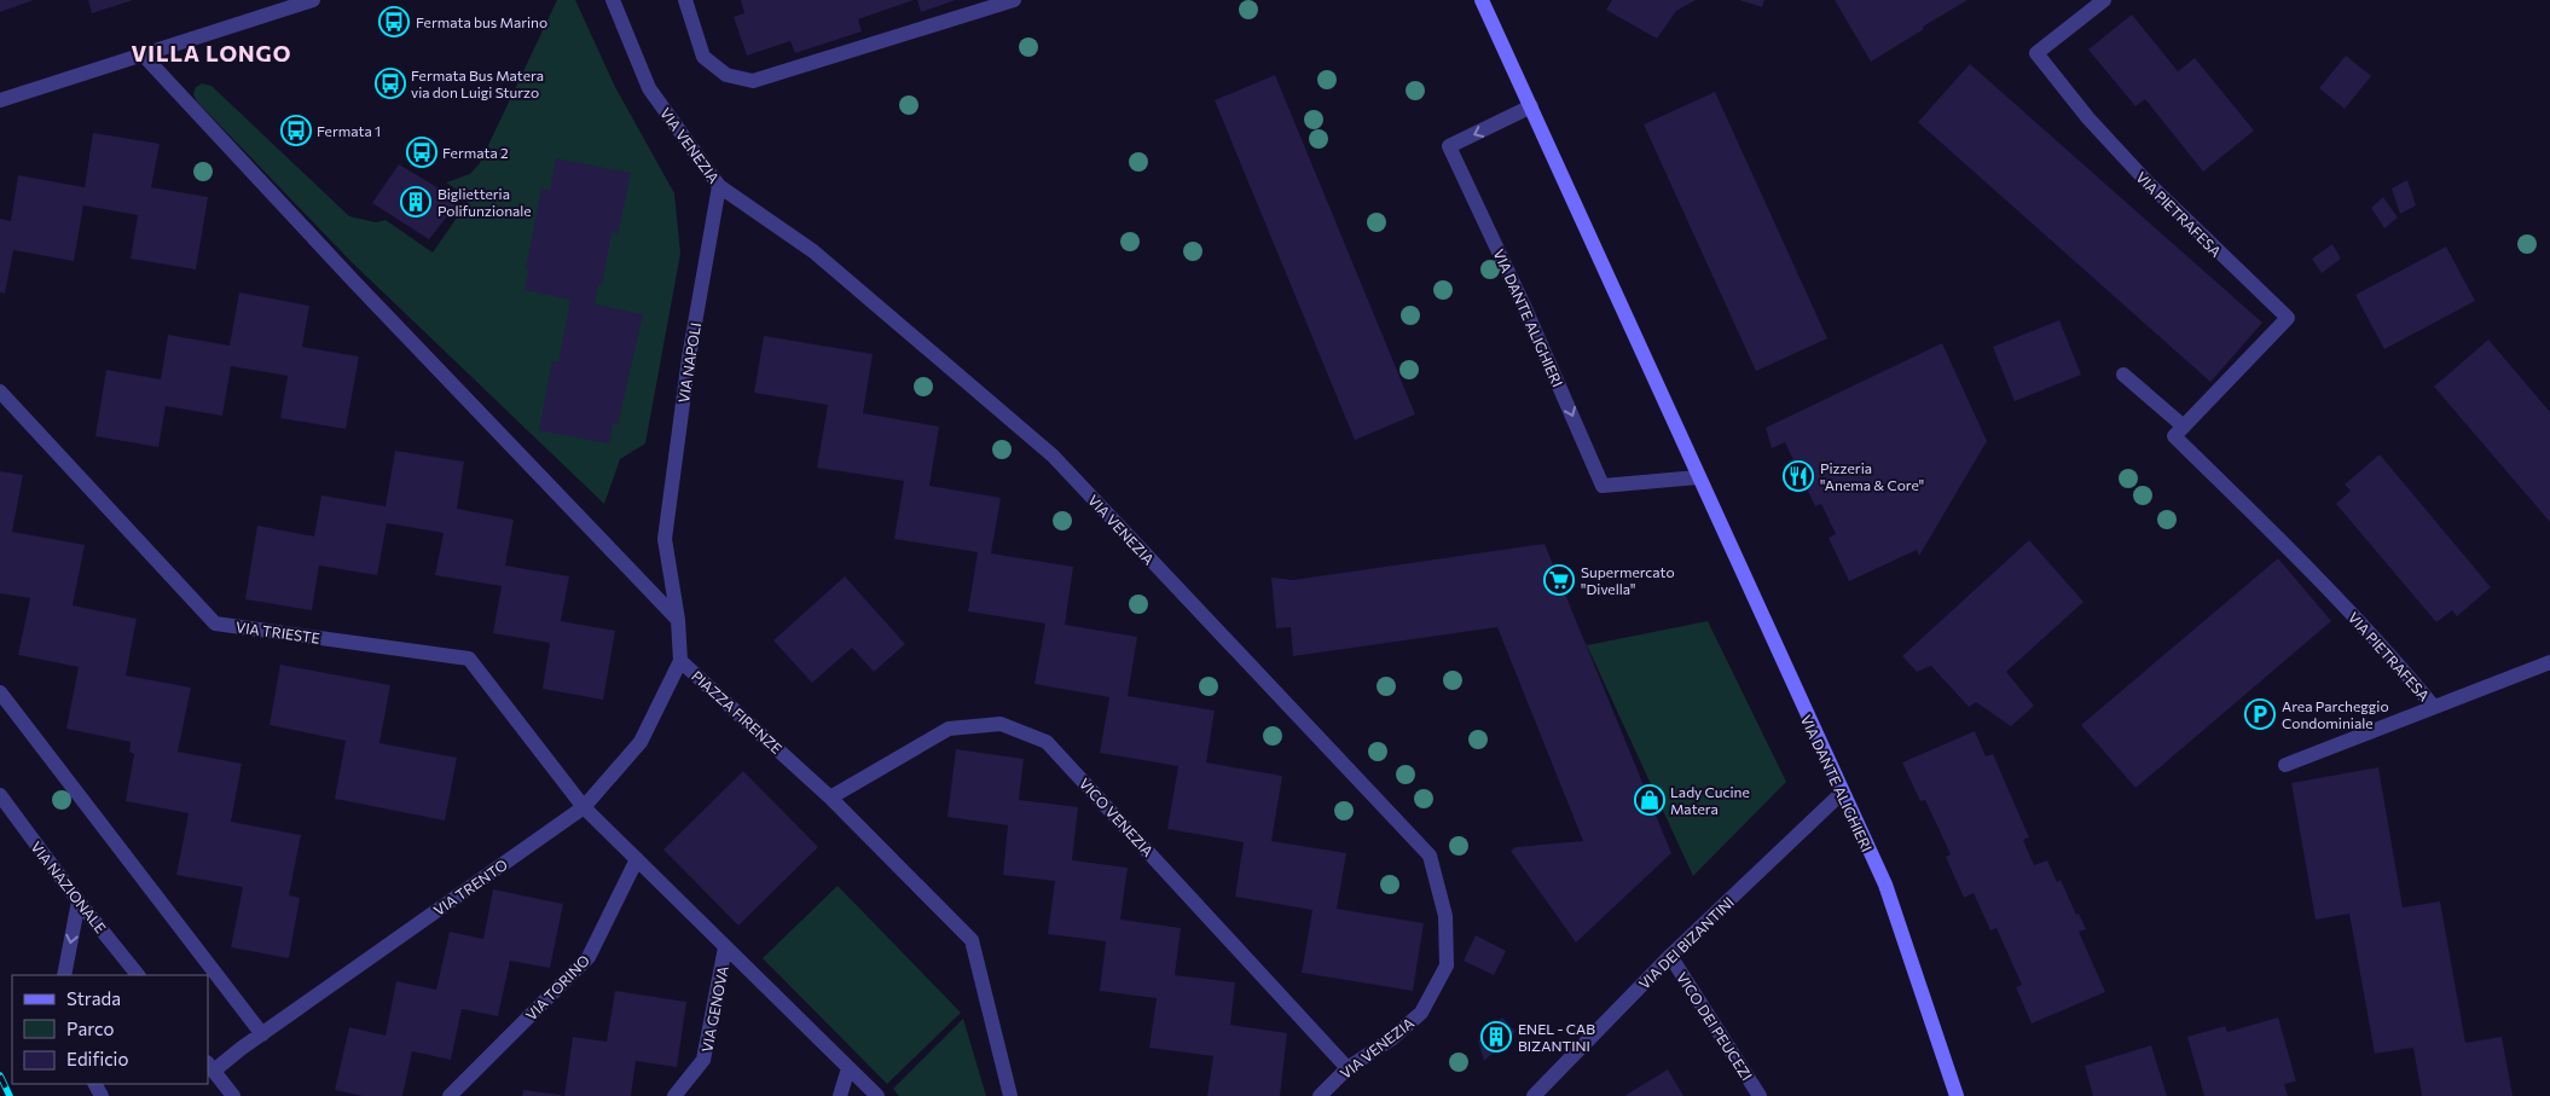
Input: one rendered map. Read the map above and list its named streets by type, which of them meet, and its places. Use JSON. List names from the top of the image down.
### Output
{
  "streets": {
    "main road": ["VIA DANTE ALIGHIERI"],
    "street": [
      "VIA VENEZIA",
      "VIA PIETRAFESA",
      "VIA NAPOLI",
      "VIA TRIESTE",
      "PIAZZA FIRENZE",
      "VICO VENEZIA",
      "VIA NAZIONALE",
      "VIA TRENTO",
      "VIA DEI BIZANTINI",
      "VIA TORINO",
      "VIA GENOVA",
      "VICO DEI PEUCEZI"
    ]
  },
  "crossings": [
    ["VIA VENEZIA", "VIA NAPOLI"],
    ["VIA VENEZIA", "VICO VENEZIA"],
    ["VIA DANTE ALIGHIERI", "VIA DEI BIZANTINI"],
    ["VIA NAPOLI", "PIAZZA FIRENZE"],
    ["VIA TRIESTE", "VIA TRENTO"],
    ["VIA TRIESTE", "VIA TORINO"],
    ["VIA TRIESTE", "VIA GENOVA"],
    ["PIAZZA FIRENZE", "VICO VENEZIA"],
    ["PIAZZA FIRENZE", "VIA TRENTO"],
    ["VIA DEI BIZANTINI", "VICO DEI PEUCEZI"]
  ],
  "districts": ["VILLA LONGO"],
  "places": {
    "bus stop": [
      "Fermata bus Marino",
      "Fermata Bus Matera via don Luigi Sturzo",
      "Fermata 1",
      "Fermata 2"
    ],
    "building": ["Biglietteria Polifunzionale", "ENEL - CAB BIZANTINI"],
    "restaurant": ["Pizzeria \"Anema & Core\""],
    "supermarket": ["Supermercato \"Divella\""],
    "parking": ["Area Parcheggio Condominiale"],
    "shop": ["Lady Cucine Matera"]
  },
  "legend": ["Strada", "Parco", "Edificio"]
}
